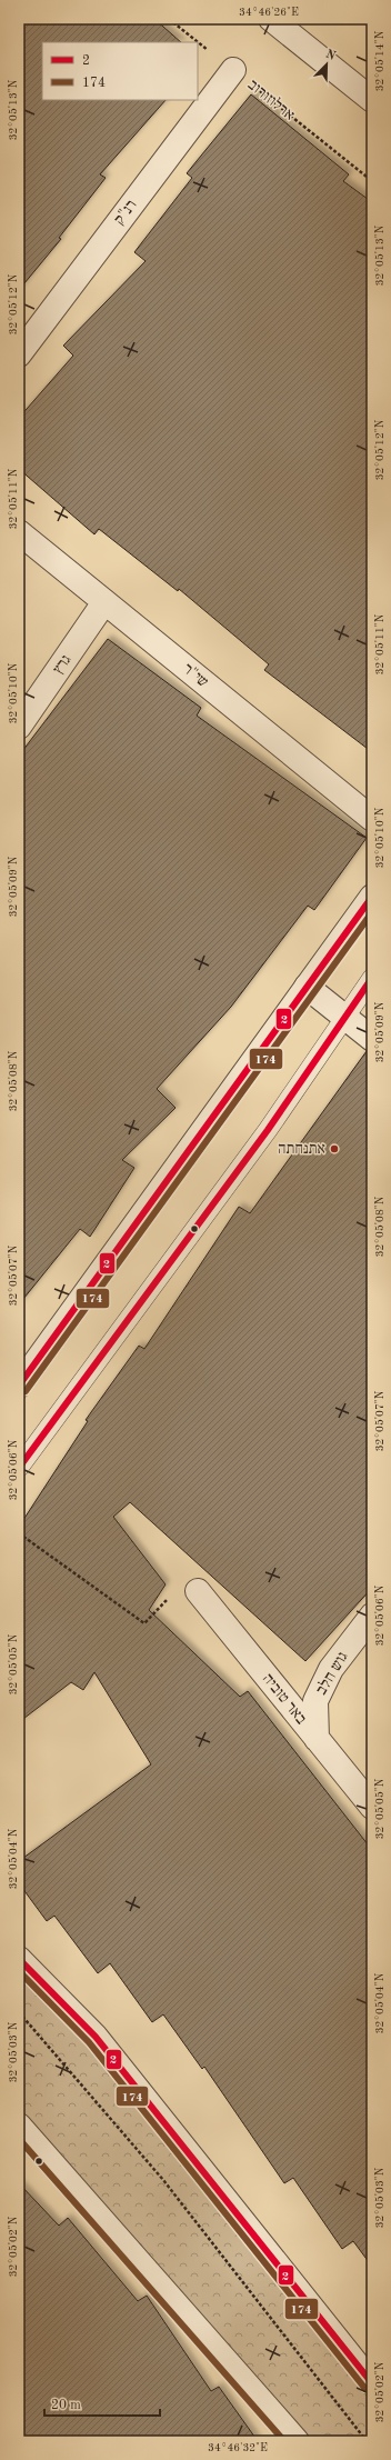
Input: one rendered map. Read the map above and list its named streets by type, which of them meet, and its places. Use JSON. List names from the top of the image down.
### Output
{
  "streets": {
    "street": [
      "רנ\"ק",
      "גרץ",
      "שי\"ר",
      "גוש חלב",
      "באר טוביה"
    ],
    "path": ["ארלוזורוב"]
  },
  "crossings": [
    ["ארלוזורוב", "רנ\"ק"],
    ["גרץ", "שי\"ר"],
    ["גוש חלב", "באר טוביה"]
  ],
  "places": ["אתנחתה"],
  "lines": ["transit line 2", "transit line 174"],
  "legend": ["2", "174"],
  "scale_bar": "20 m",
  "north": "top right",
  "coordinates": [
    "34°46'26\"E",
    "32°05'14\"N",
    "32°05'13\"N",
    "32°05'12\"N",
    "32°05'11\"N",
    "32°05'10\"N",
    "32°05'09\"N",
    "32°05'08\"N",
    "32°05'07\"N",
    "32°05'06\"N",
    "32°05'05\"N",
    "32°05'04\"N",
    "32°05'03\"N",
    "32°05'02\"N",
    "34°46'32\"E"
  ]
}
